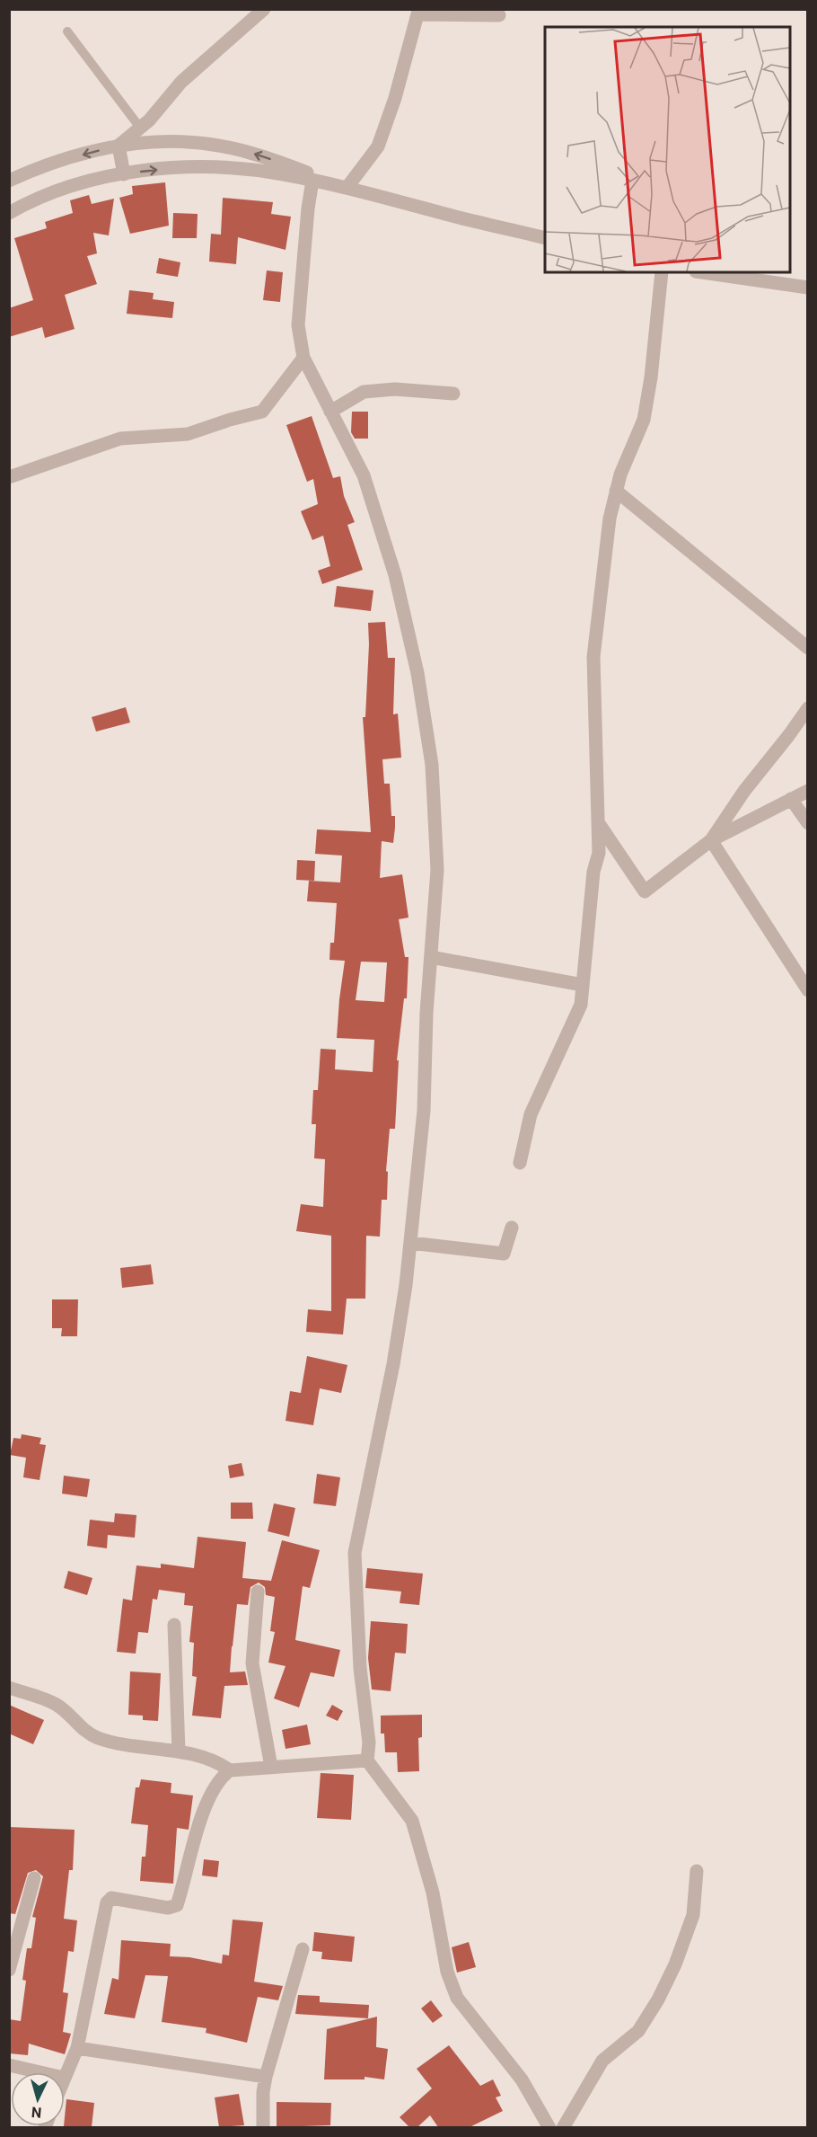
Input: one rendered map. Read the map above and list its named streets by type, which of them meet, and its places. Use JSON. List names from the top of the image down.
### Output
{
  "north": "bottom"
}
